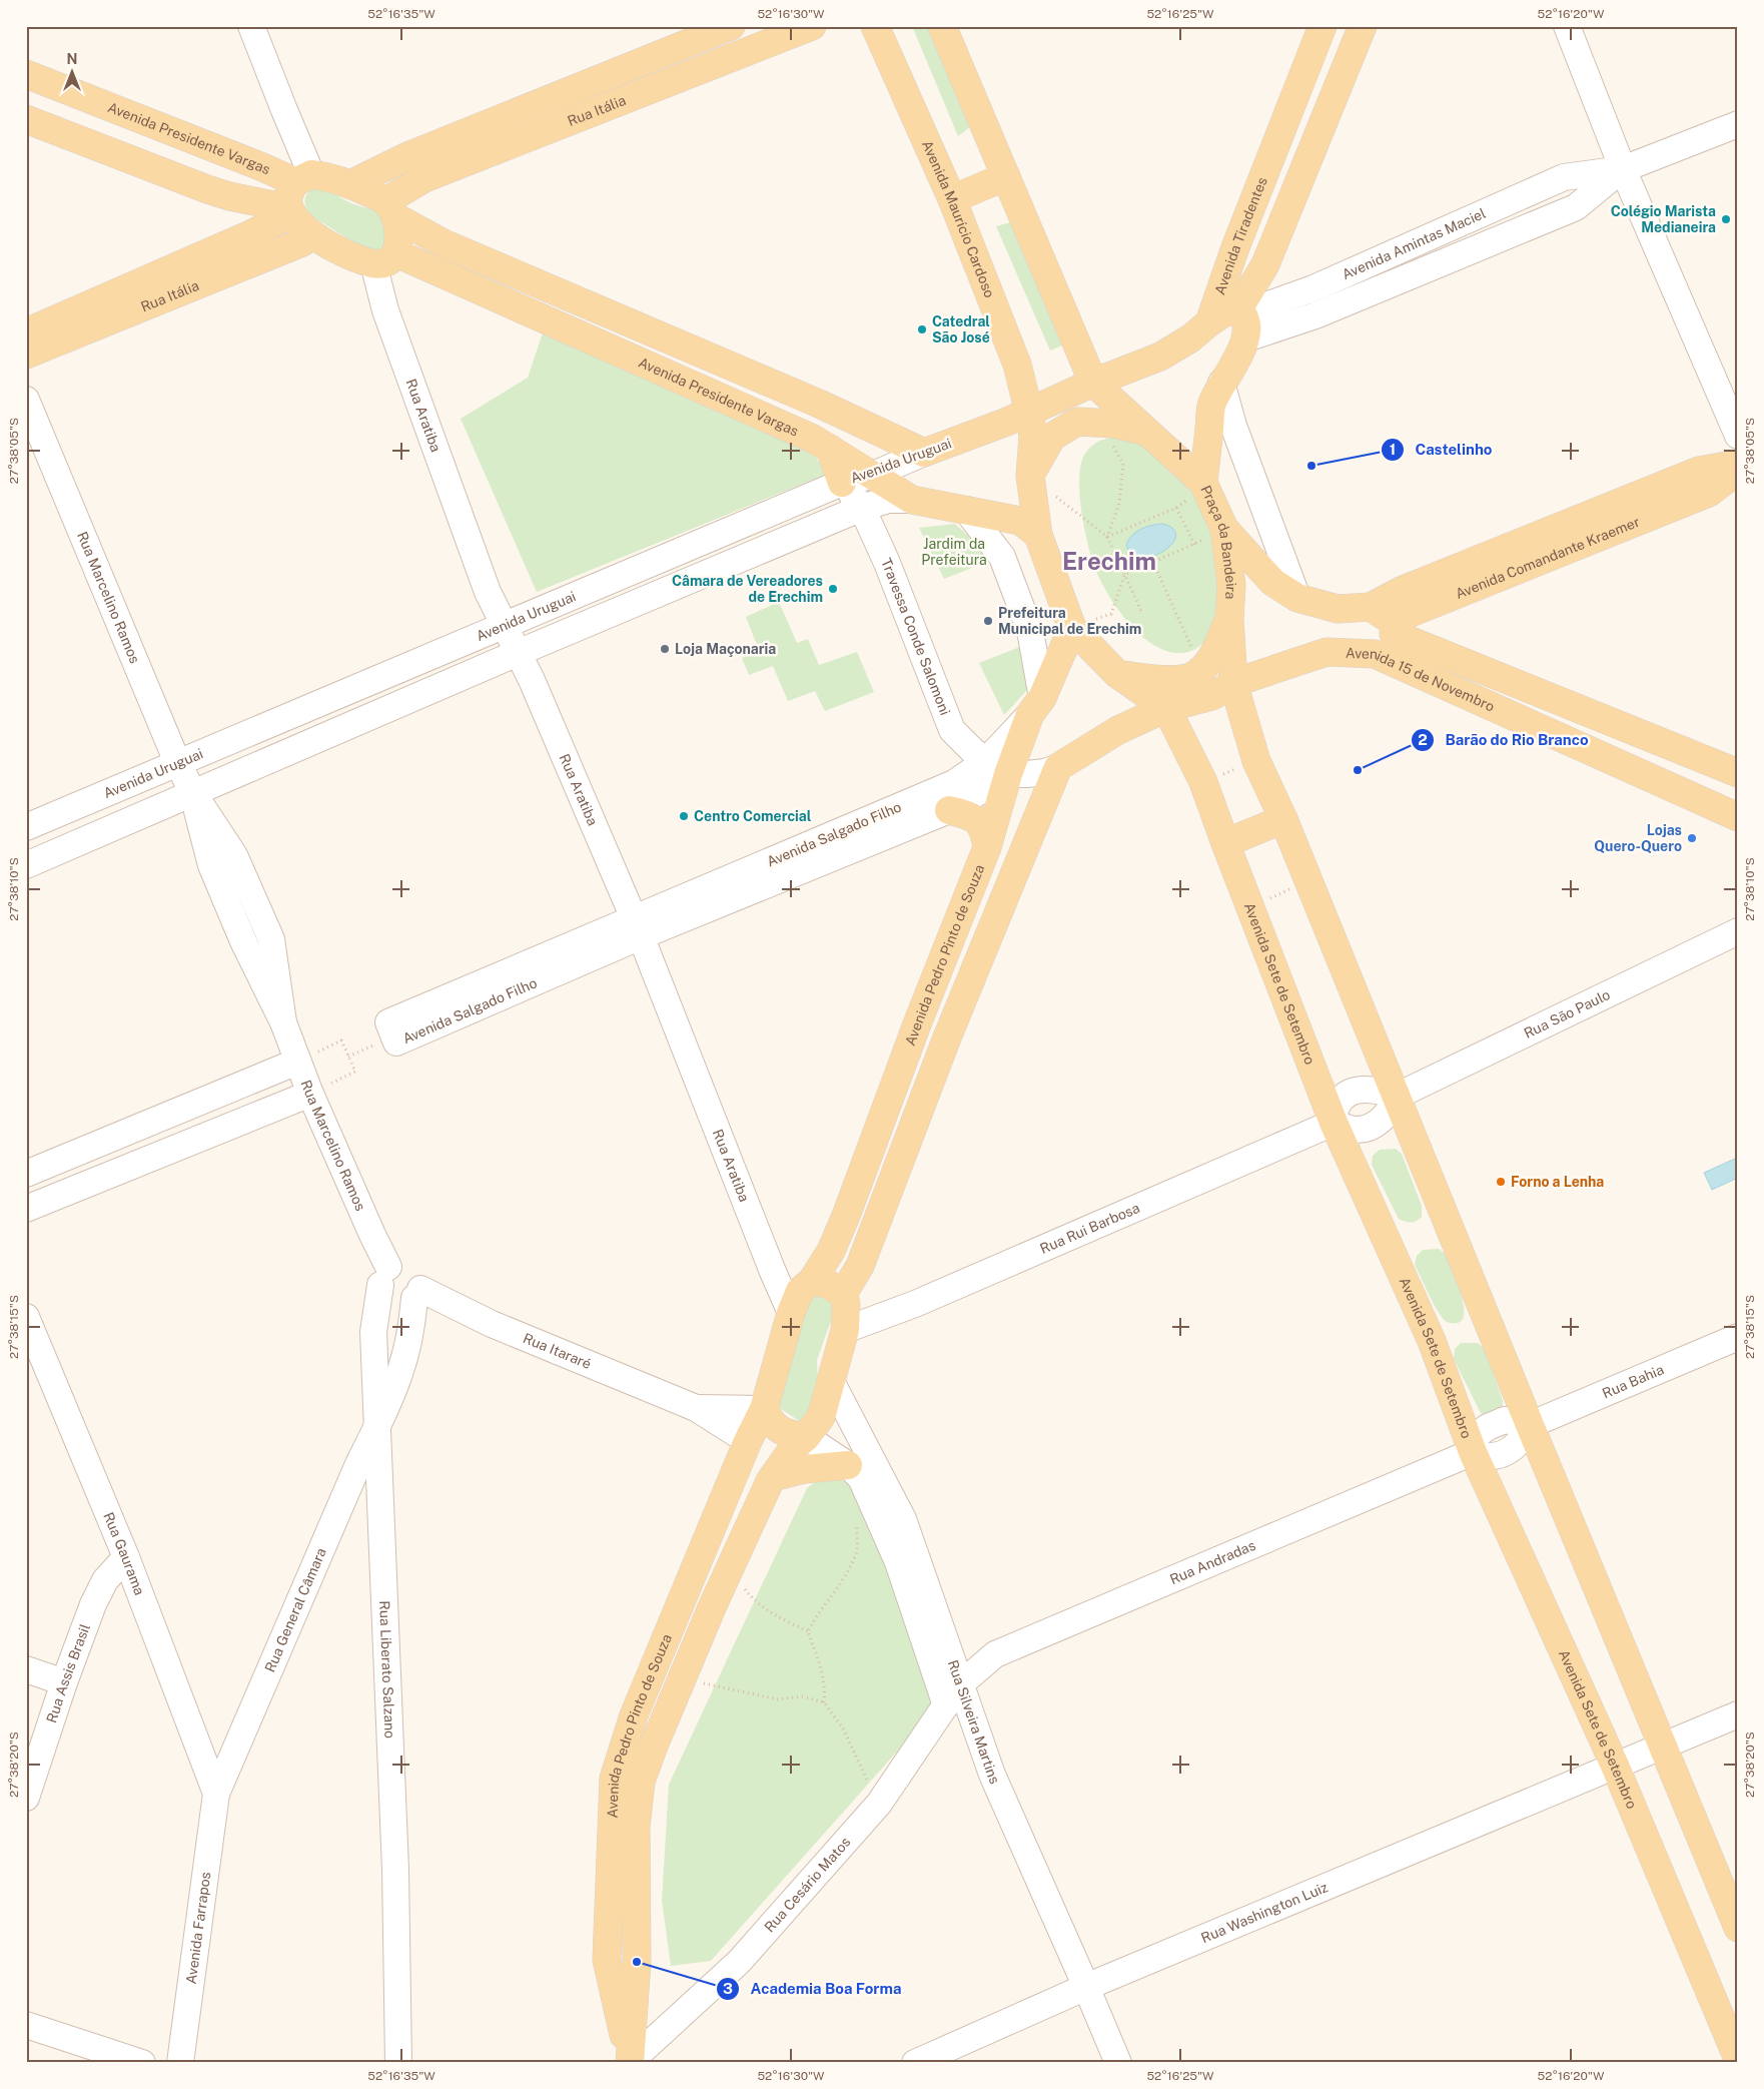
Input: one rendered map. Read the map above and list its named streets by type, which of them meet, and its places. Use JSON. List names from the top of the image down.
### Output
{
  "streets": {
    "main road": [
      "Rua Itália",
      "Avenida Presidente Vargas",
      "Avenida Maurício Cardoso",
      "Avenida Tiradentes",
      "Avenida Amintas Maciel",
      "Avenida Uruguai",
      "Praça da Bandeira",
      "Avenida Comandante Kraemer",
      "Avenida 15 de Novembro",
      "Avenida Pedro Pinto de Souza",
      "Avenida Sete de Setembro"
    ],
    "street": [
      "Rua Aratiba",
      "Rua Marcelino Ramos",
      "Travessa Conde Salomoni",
      "Avenida Salgado Filho",
      "Rua São Paulo",
      "Rua Rui Barbosa",
      "Rua Itararé",
      "Rua Bahia",
      "Rua Gaurama",
      "Rua Andradas",
      "Rua General Câmara",
      "Rua Liberato Salzano",
      "Rua Assis Brasil",
      "Rua Silveira Martins",
      "Rua Cesário Matos",
      "Rua Washington Luiz",
      "Avenida Farrapos"
    ]
  },
  "crossings": [
    ["Rua Itália", "Avenida Presidente Vargas"],
    ["Avenida Presidente Vargas", "Rua Aratiba"],
    ["Avenida Presidente Vargas", "Avenida Uruguai"],
    ["Avenida Maurício Cardoso", "Avenida Uruguai"],
    ["Avenida Tiradentes", "Avenida Amintas Maciel"],
    ["Avenida Tiradentes", "Praça da Bandeira"],
    ["Rua Aratiba", "Avenida Uruguai"],
    ["Rua Aratiba", "Avenida Salgado Filho"],
    ["Rua Aratiba", "Avenida Pedro Pinto de Souza"],
    ["Avenida Uruguai", "Rua Marcelino Ramos"],
    ["Avenida Uruguai", "Travessa Conde Salomoni"],
    ["Avenida Comandante Kraemer", "Avenida 15 de Novembro"],
    ["Rua Marcelino Ramos", "Rua Itararé"],
    ["Rua Marcelino Ramos", "Rua General Câmara"],
    ["Travessa Conde Salomoni", "Avenida Salgado Filho"],
    ["Travessa Conde Salomoni", "Avenida Pedro Pinto de Souza"],
    ["Avenida 15 de Novembro", "Avenida Sete de Setembro"],
    ["Avenida Salgado Filho", "Avenida Pedro Pinto de Souza"],
    ["Avenida Pedro Pinto de Souza", "Rua Rui Barbosa"],
    ["Avenida Pedro Pinto de Souza", "Rua Itararé"],
    ["Avenida Pedro Pinto de Souza", "Rua Silveira Martins"],
    ["Avenida Pedro Pinto de Souza", "Rua Cesário Matos"],
    ["Avenida Sete de Setembro", "Rua Rui Barbosa"],
    ["Avenida Sete de Setembro", "Rua Andradas"],
    ["Avenida Sete de Setembro", "Rua Washington Luiz"],
    ["Rua Itararé", "Rua General Câmara"],
    ["Rua Gaurama", "Rua General Câmara"],
    ["Rua Gaurama", "Rua Assis Brasil"],
    ["Rua Gaurama", "Avenida Farrapos"],
    ["Rua Andradas", "Rua Silveira Martins"],
    ["Rua Andradas", "Rua Cesário Matos"],
    ["Rua General Câmara", "Rua Liberato Salzano"],
    ["Rua General Câmara", "Avenida Farrapos"],
    ["Rua Silveira Martins", "Rua Cesário Matos"],
    ["Rua Silveira Martins", "Rua Washington Luiz"]
  ],
  "districts": ["Erechim"],
  "parks": ["Jardim da Prefeitura"],
  "places": [
    "Colégio Marista Medianeira",
    "Catedral São José",
    "Castelinho",
    "Câmara de Vereadores de Erechim",
    "Prefeitura Municipal de Erechim",
    "Loja Maçonaria",
    "Barão do Rio Branco",
    "Centro Comercial",
    "Lojas Quero-Quero",
    "Forno a Lenha",
    "Academia Boa Forma"
  ],
  "north": "top",
  "coordinates": [
    "52°16'35\"W",
    "52°16'30\"W",
    "52°16'25\"W",
    "52°16'20\"W",
    "27°38'05\"S",
    "27°38'10\"S",
    "27°38'15\"S",
    "27°38'20\"S"
  ]
}
